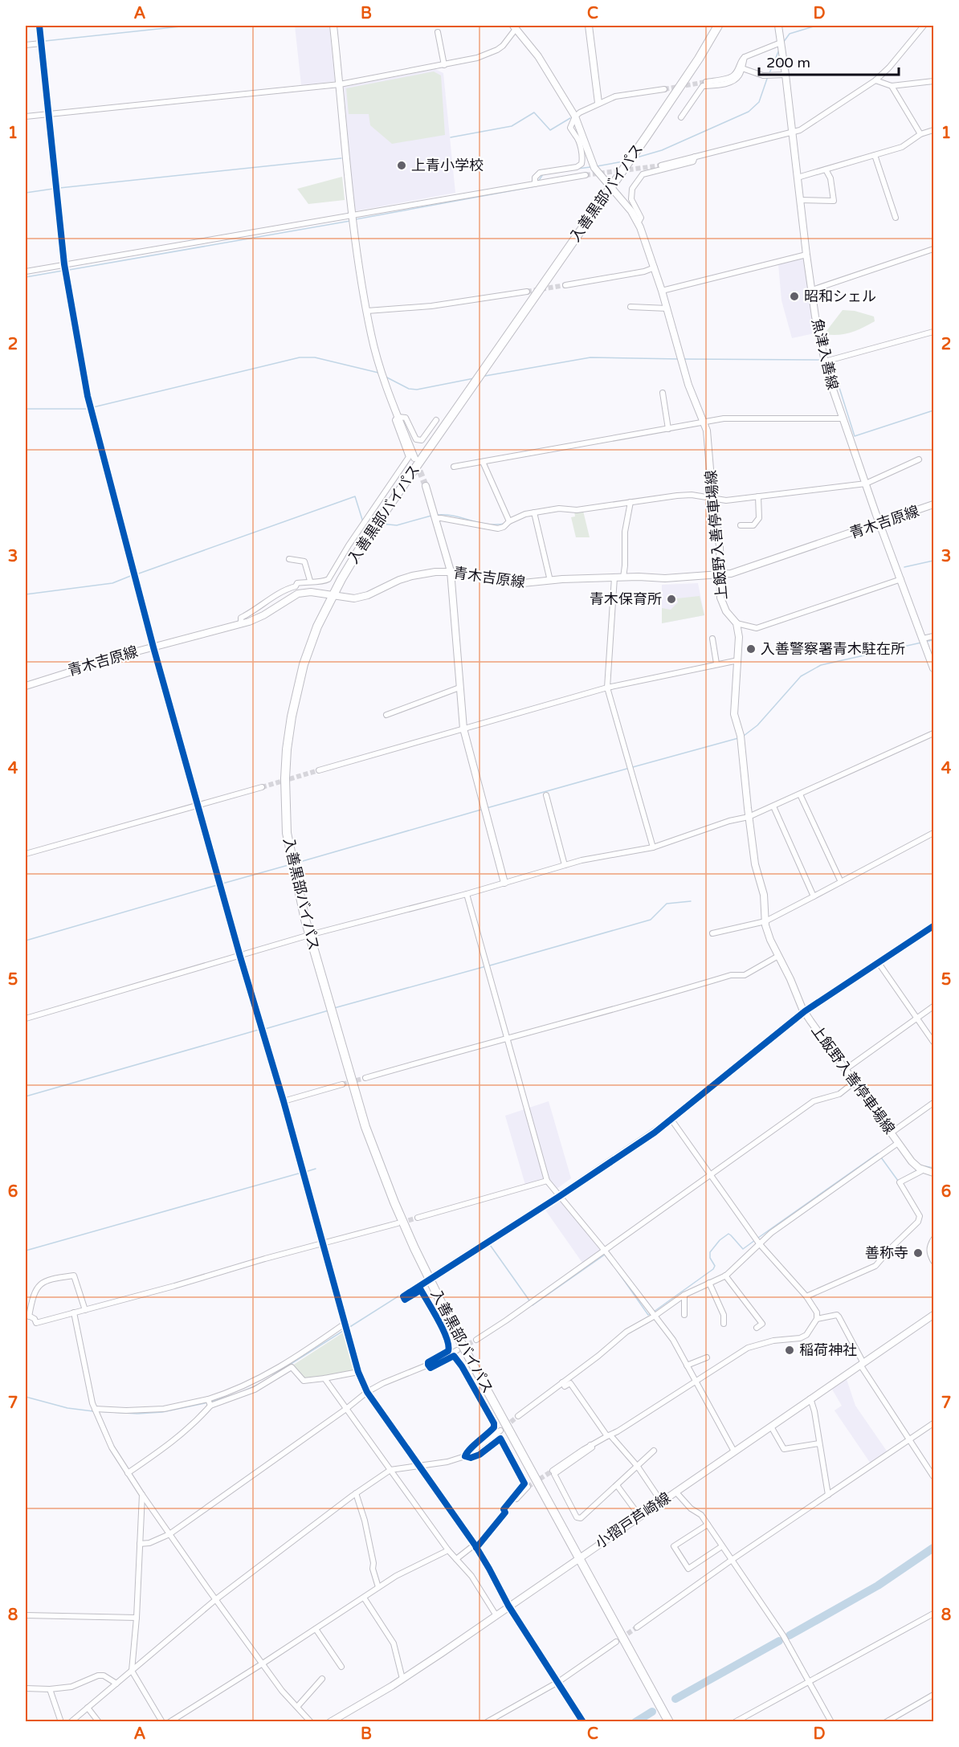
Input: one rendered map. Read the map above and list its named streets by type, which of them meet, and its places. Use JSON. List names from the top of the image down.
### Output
{
  "streets": {
    "highway": ["入善黒部バイパス"],
    "main road": [
      "魚津入善線",
      "青木吉原線",
      "上飯野入善停車場線",
      "小摺戸芦崎線"
    ]
  },
  "crossings": [
    ["入善黒部バイパス", "青木吉原線"],
    ["入善黒部バイパス", "上飯野入善停車場線"],
    ["入善黒部バイパス", "小摺戸芦崎線"],
    ["魚津入善線", "青木吉原線"],
    ["青木吉原線", "上飯野入善停車場線"]
  ],
  "places": [
    "上青小学校",
    "昭和シェル",
    "青木保育所",
    "入善警察署青木駐在所",
    "善称寺",
    "稲荷神社"
  ],
  "scale_bar": "200 m",
  "grid": {
    "columns": [
      "A",
      "B",
      "C",
      "D"
    ],
    "rows": [
      "1",
      "2",
      "3",
      "4",
      "5",
      "6",
      "7",
      "8"
    ]
  }
}
